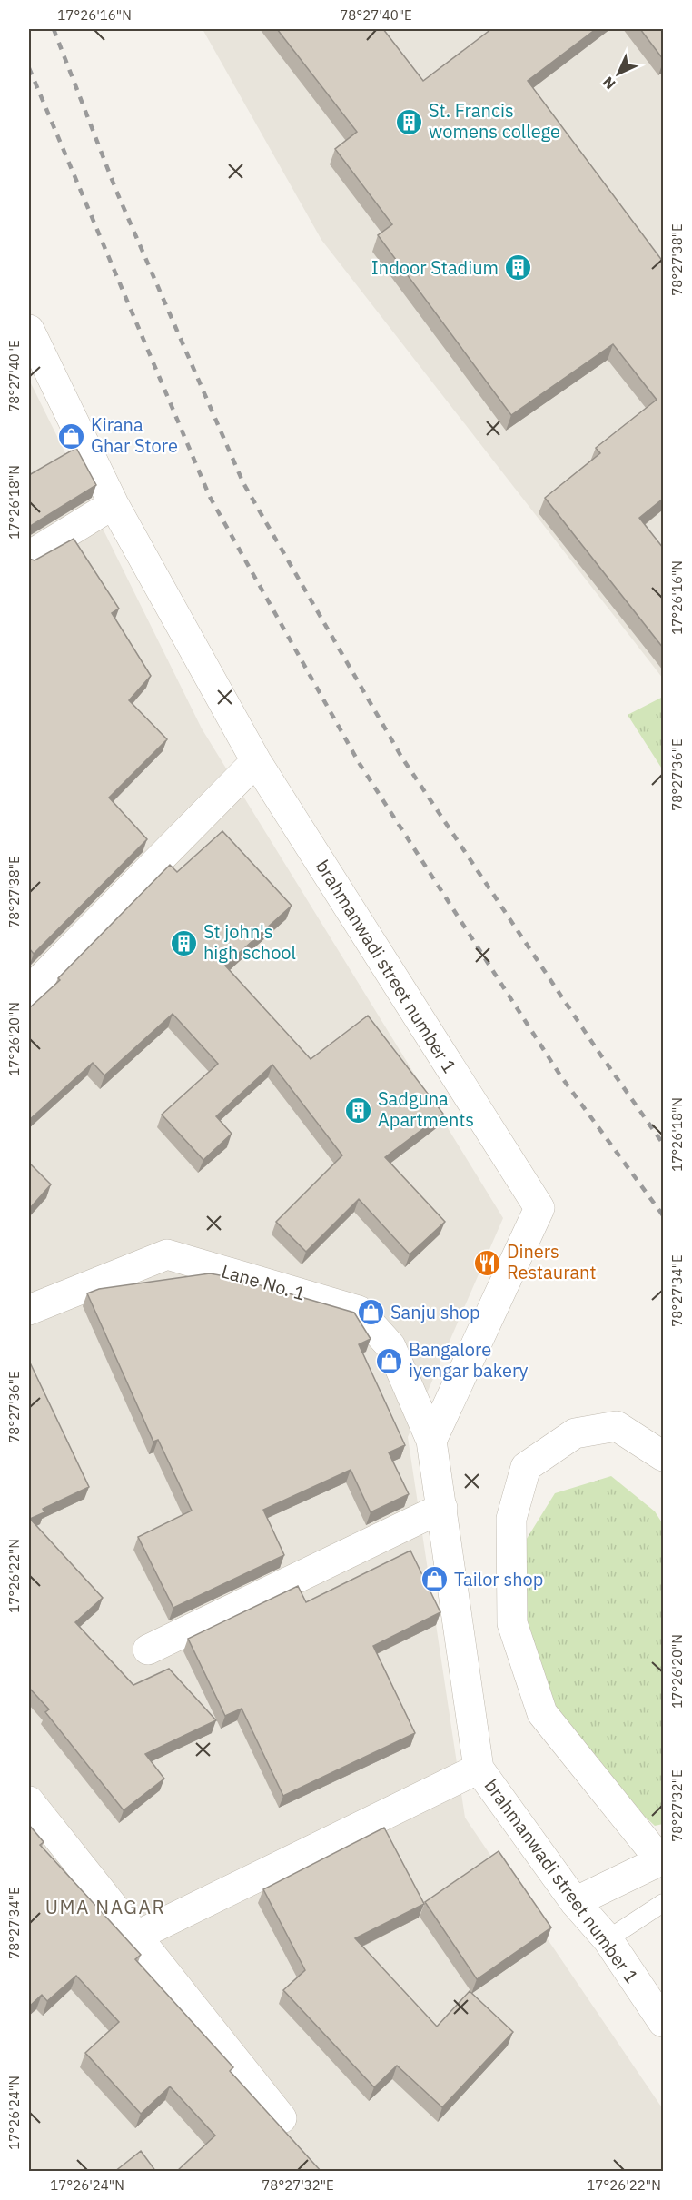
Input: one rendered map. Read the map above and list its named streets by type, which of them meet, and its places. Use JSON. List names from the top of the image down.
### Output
{
  "streets": {
    "street": ["brahmanwadi street number 1", "Lane No. 1"]
  },
  "crossings": [
    ["brahmanwadi street number 1", "Lane No. 1"]
  ],
  "districts": ["UMA NAGAR"],
  "places": {
    "building": [
      "St. Francis womens college",
      "Indoor Stadium",
      "St john's high school",
      "Sadguna Apartments"
    ],
    "shop": [
      "Kirana Ghar Store",
      "Sanju shop",
      "Bangalore iyengar bakery",
      "Tailor shop"
    ],
    "restaurant": ["Diners Restaurant"]
  },
  "north": "bottom left",
  "coordinates": [
    "17°26'16\"N",
    "78°27'40\"E",
    "78°27'38\"E",
    "17°26'18\"N",
    "78°27'36\"E",
    "17°26'20\"N",
    "78°27'34\"E",
    "17°26'22\"N",
    "78°27'32\"E",
    "17°26'24\"N"
  ]
}
